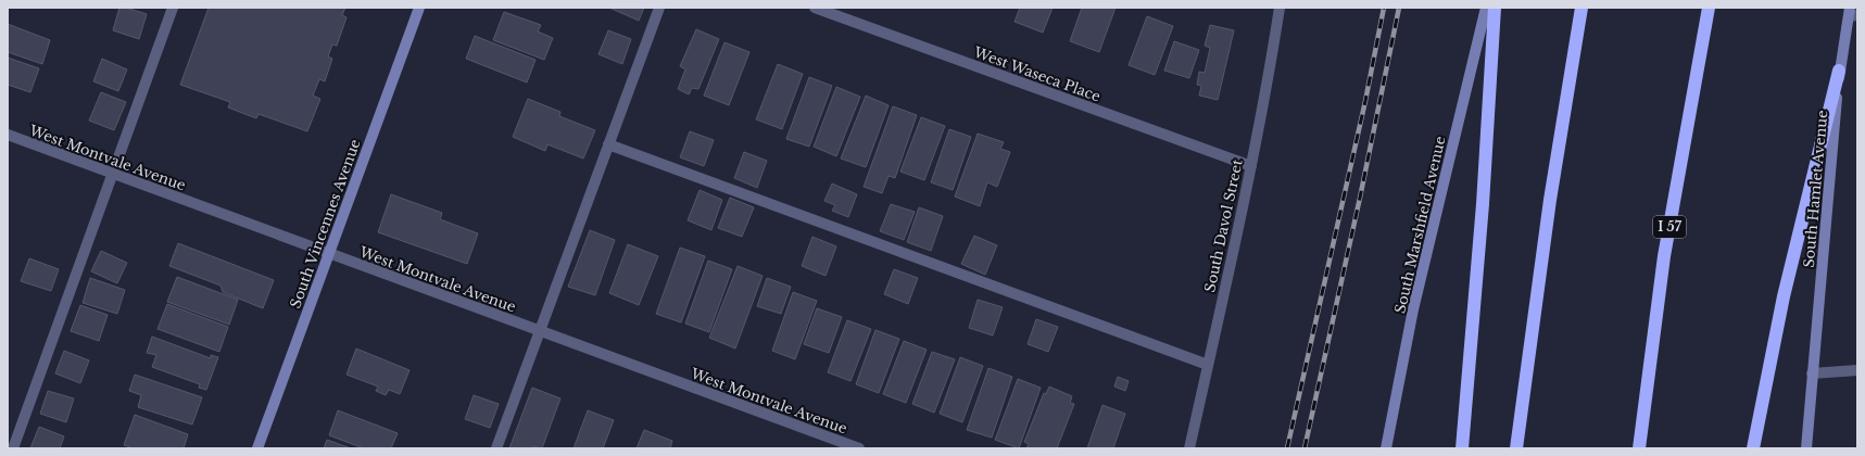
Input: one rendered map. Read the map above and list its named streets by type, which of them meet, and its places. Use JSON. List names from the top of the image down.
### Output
{
  "streets": {
    "highway": ["I 57"],
    "main road": ["South Hamlet Avenue", "South Vincennes Avenue", "South Marshfield Avenue"],
    "street": ["West Waseca Place", "West Montvale Avenue", "South Davol Street"]
  },
  "crossings": [
    ["West Waseca Place", "South Davol Street"],
    ["West Montvale Avenue", "South Vincennes Avenue"]
  ]
}
